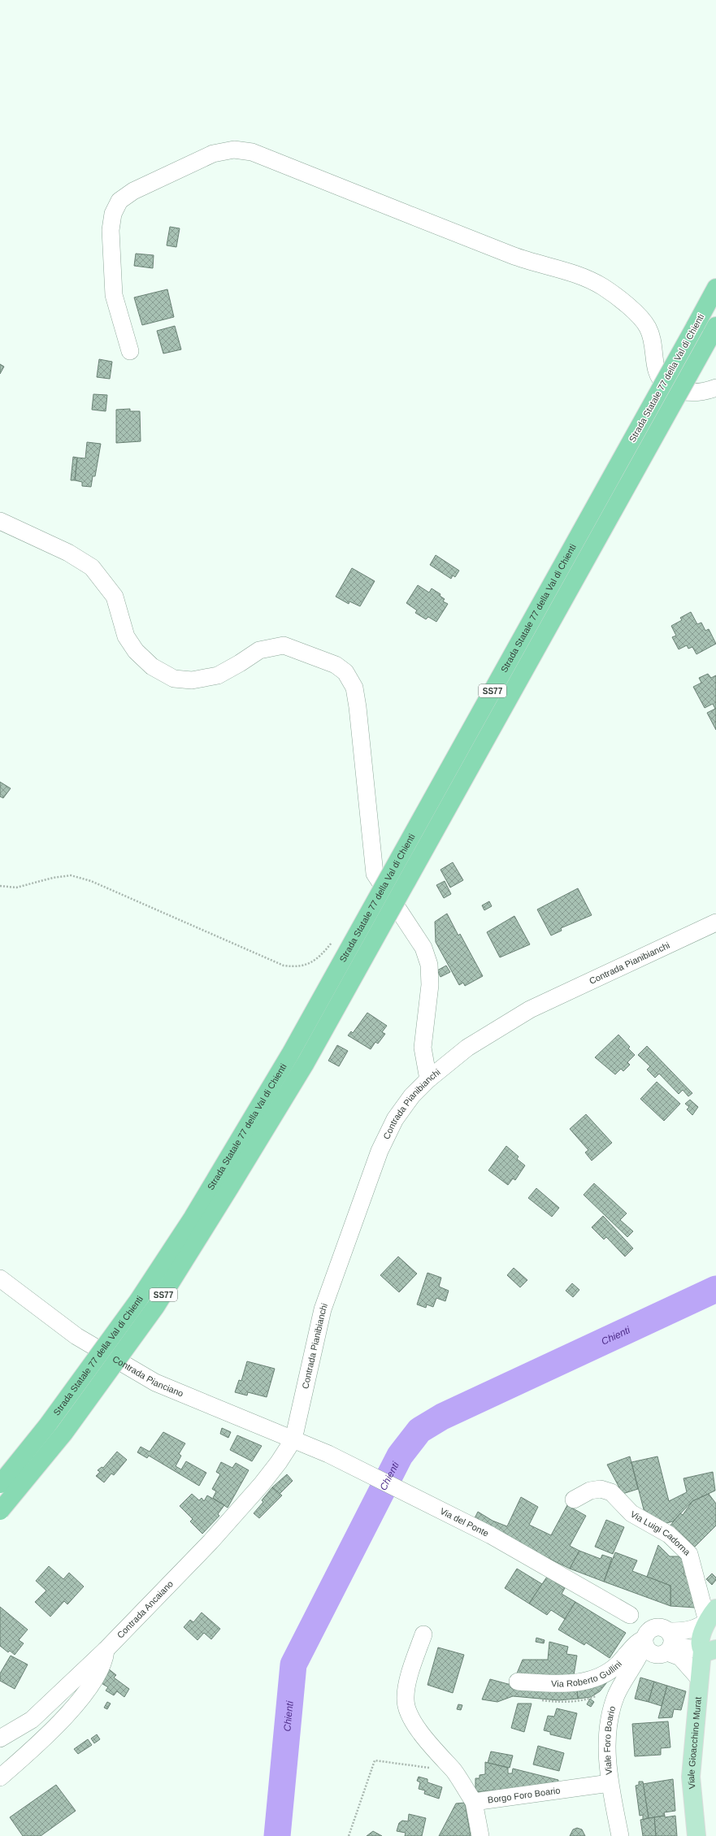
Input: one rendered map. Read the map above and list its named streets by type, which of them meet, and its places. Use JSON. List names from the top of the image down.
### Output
{
  "streets": {
    "highway": ["Strada Statale 77 della Val di Chienti", "SS77"],
    "main road": ["Viale Gioacchino Murat"],
    "street": [
      "Contrada Pianibianchi",
      "Contrada Pianciano",
      "Via del Ponte",
      "Via Luigi Cadorna",
      "Contrada Ancaiano",
      "Via Roberto Gullini",
      "Viale Foro Boario",
      "Borgo Foro Boario"
    ]
  },
  "crossings": [
    ["Contrada Pianibianchi", "Contrada Pianciano"],
    ["Contrada Pianibianchi", "Via del Ponte"],
    ["Contrada Pianibianchi", "Contrada Ancaiano"],
    ["Contrada Pianciano", "Via del Ponte"],
    ["Contrada Pianciano", "Contrada Ancaiano"],
    ["Via del Ponte", "Via Luigi Cadorna"],
    ["Via del Ponte", "Contrada Ancaiano"],
    ["Via del Ponte", "Via Roberto Gullini"],
    ["Via del Ponte", "Viale Foro Boario"],
    ["Via del Ponte", "Viale Gioacchino Murat"],
    ["Via Luigi Cadorna", "Viale Gioacchino Murat"],
    ["Via Roberto Gullini", "Viale Foro Boario"],
    ["Viale Foro Boario", "Borgo Foro Boario"]
  ],
  "water": ["Chienti"]
}
